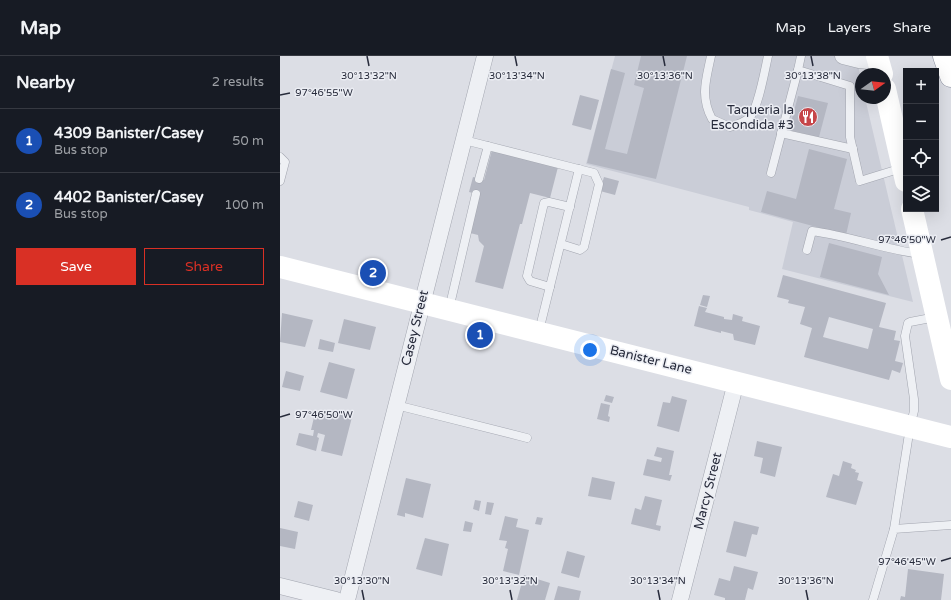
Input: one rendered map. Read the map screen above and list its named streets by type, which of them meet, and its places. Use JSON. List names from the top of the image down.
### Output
{
  "streets": {
    "main road": ["Banister Lane"],
    "street": ["Casey Street", "Marcy Street"]
  },
  "crossings": [
    ["Casey Street", "Banister Lane"],
    ["Banister Lane", "Marcy Street"]
  ],
  "places": {
    "restaurant": ["Taqueria la Escondida #3"]
  },
  "north": "right",
  "page": {
    "header": "Map",
    "nav": ["Map", "Layers", "Share"],
    "heading": ["Nearby", "2 results"],
    "map_buttons": ["+", "−"],
    "list": [
      {
        "mark": "1",
        "name": "4309 Banister/Casey",
        "note": "Bus stop",
        "value": "50 m"
      },
      {
        "mark": "2",
        "name": "4402 Banister/Casey",
        "note": "Bus stop",
        "value": "100 m"
      }
    ],
    "buttons": ["Save", "Share"],
    "pins": ["2", "1"]
  },
  "coordinates": [
    "30°13'38\"N",
    "30°13'32\"N",
    "30°13'34\"N",
    "30°13'36\"N",
    "97°46'55\"W",
    "97°46'50\"W",
    "97°46'45\"W",
    "30°13'30\"N"
  ]
}
